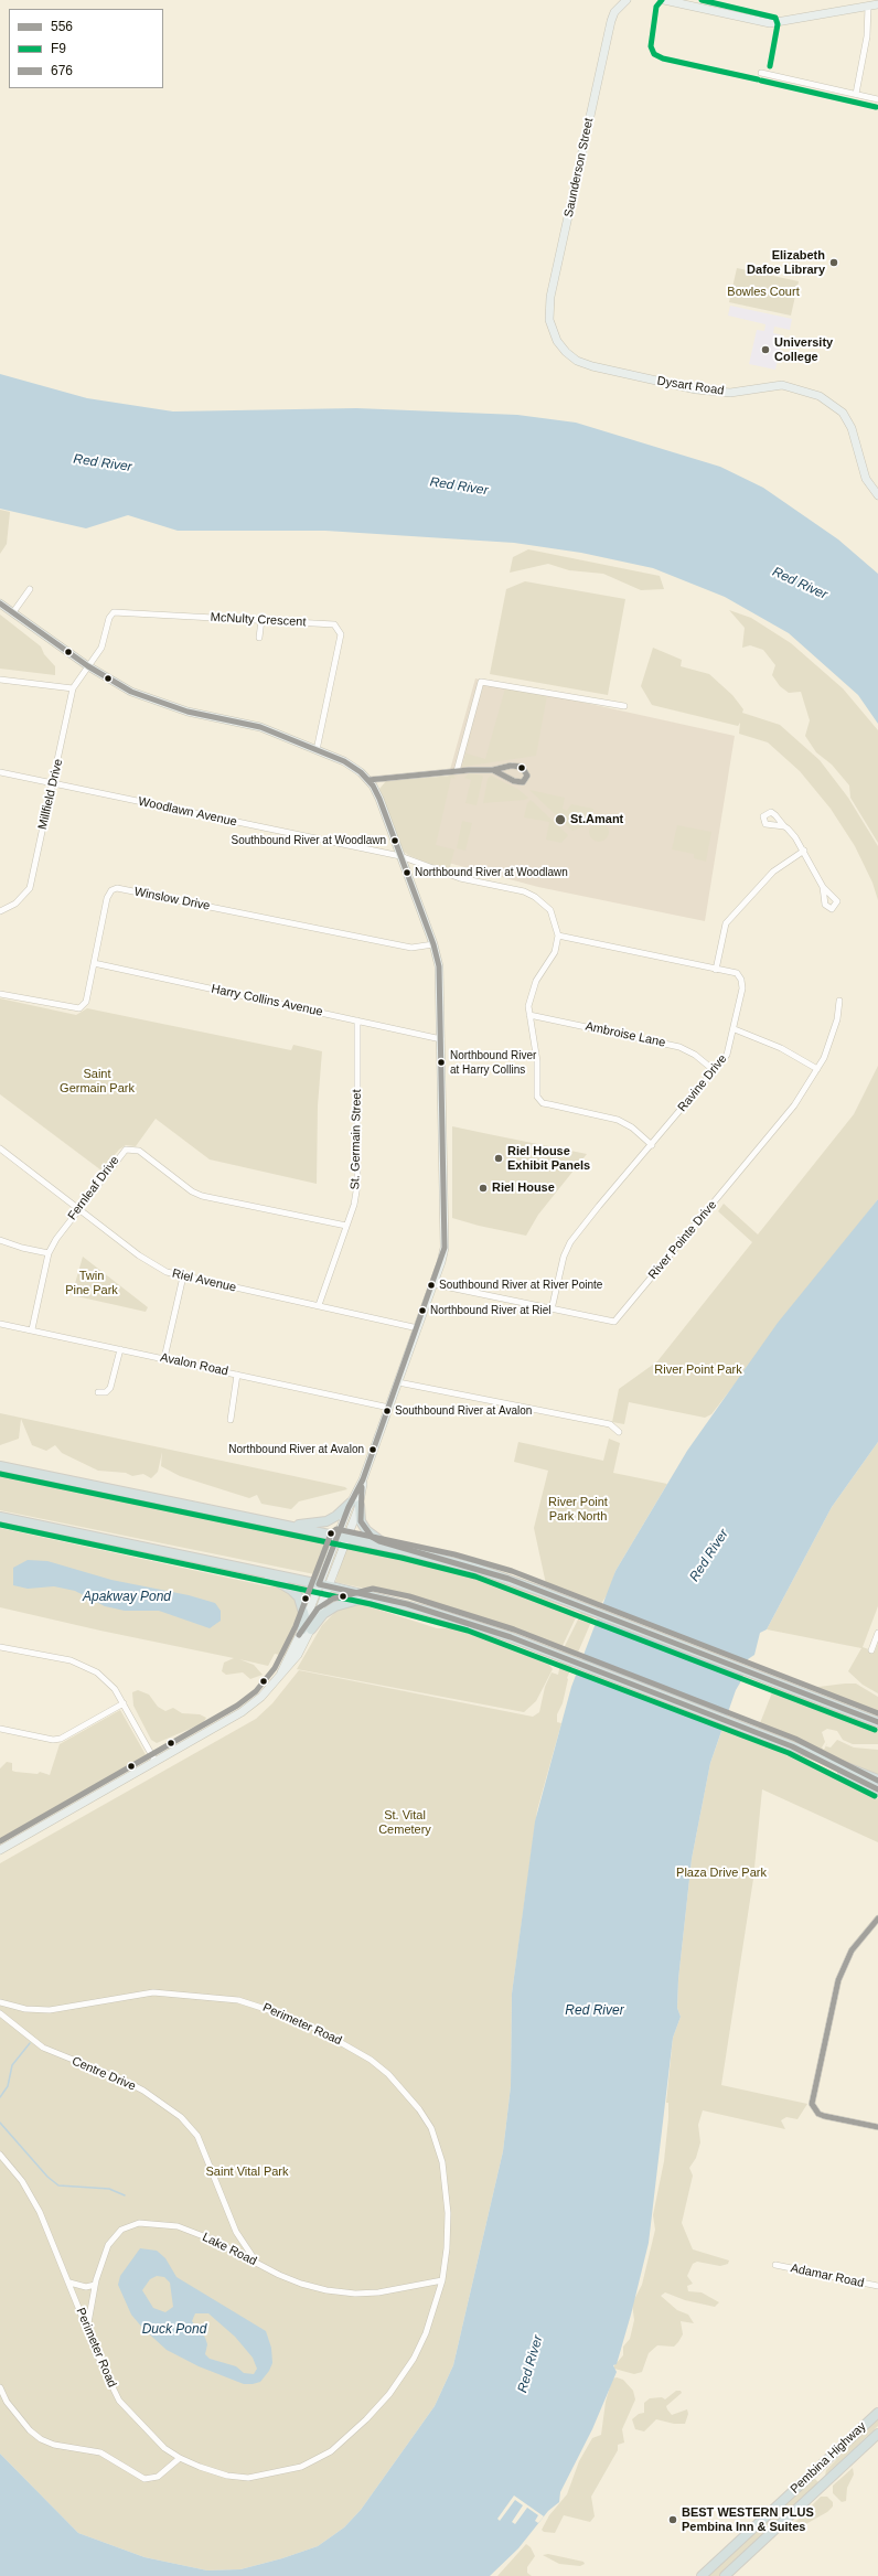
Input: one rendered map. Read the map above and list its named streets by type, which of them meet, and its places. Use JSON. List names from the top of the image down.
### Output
{
  "streets": {
    "main road": ["Pembina Highway"],
    "street": [
      "Saunderson Street",
      "Dysart Road",
      "McNulty Crescent",
      "Millfield Drive",
      "Woodlawn Avenue",
      "Winslow Drive",
      "Harry Collins Avenue",
      "Ambroise Lane",
      "Ravine Drive",
      "St. Germain Street",
      "Fernleaf Drive",
      "River Pointe Drive",
      "Riel Avenue",
      "Avalon Road",
      "Perimeter Road",
      "Centre Drive",
      "Lake Road",
      "Adamar Road"
    ]
  },
  "crossings": [
    ["Saunderson Street", "Dysart Road"],
    ["McNulty Crescent", "Millfield Drive"],
    ["Millfield Drive", "Woodlawn Avenue"],
    ["Woodlawn Avenue", "Ravine Drive"],
    ["Winslow Drive", "Harry Collins Avenue"],
    ["Harry Collins Avenue", "St. Germain Street"],
    ["Ambroise Lane", "Ravine Drive"],
    ["Ravine Drive", "River Pointe Drive"],
    ["St. Germain Street", "Fernleaf Drive"],
    ["St. Germain Street", "Riel Avenue"],
    ["Fernleaf Drive", "Riel Avenue"],
    ["Fernleaf Drive", "Avalon Road"],
    ["Perimeter Road", "Lake Road"],
    ["Centre Drive", "Lake Road"]
  ],
  "water": ["Red River", "Apakway Pond", "Duck Pond"],
  "parks": [
    "Bowles Court",
    "Saint Germain Park",
    "Twin Pine Park",
    "River Point Park",
    "River Point Park North",
    "St. Vital Cemetery",
    "Plaza Drive Park",
    "Saint Vital Park"
  ],
  "places": [
    "Elizabeth Dafoe Library",
    "University College",
    "St.Amant",
    "Southbound River at Woodlawn",
    "Northbound River at Woodlawn",
    "Northbound River at Harry Collins",
    "Riel House Exhibit Panels",
    "Riel House",
    "Southbound River at River Pointe",
    "Northbound River at Riel",
    "Southbound River at Avalon",
    "Northbound River at Avalon",
    "BEST WESTERN PLUS Pembina Inn & Suites"
  ],
  "lines": ["transit line F9", "transit line 556", "transit line 676"],
  "legend": ["556", "F9", "676"]
}
